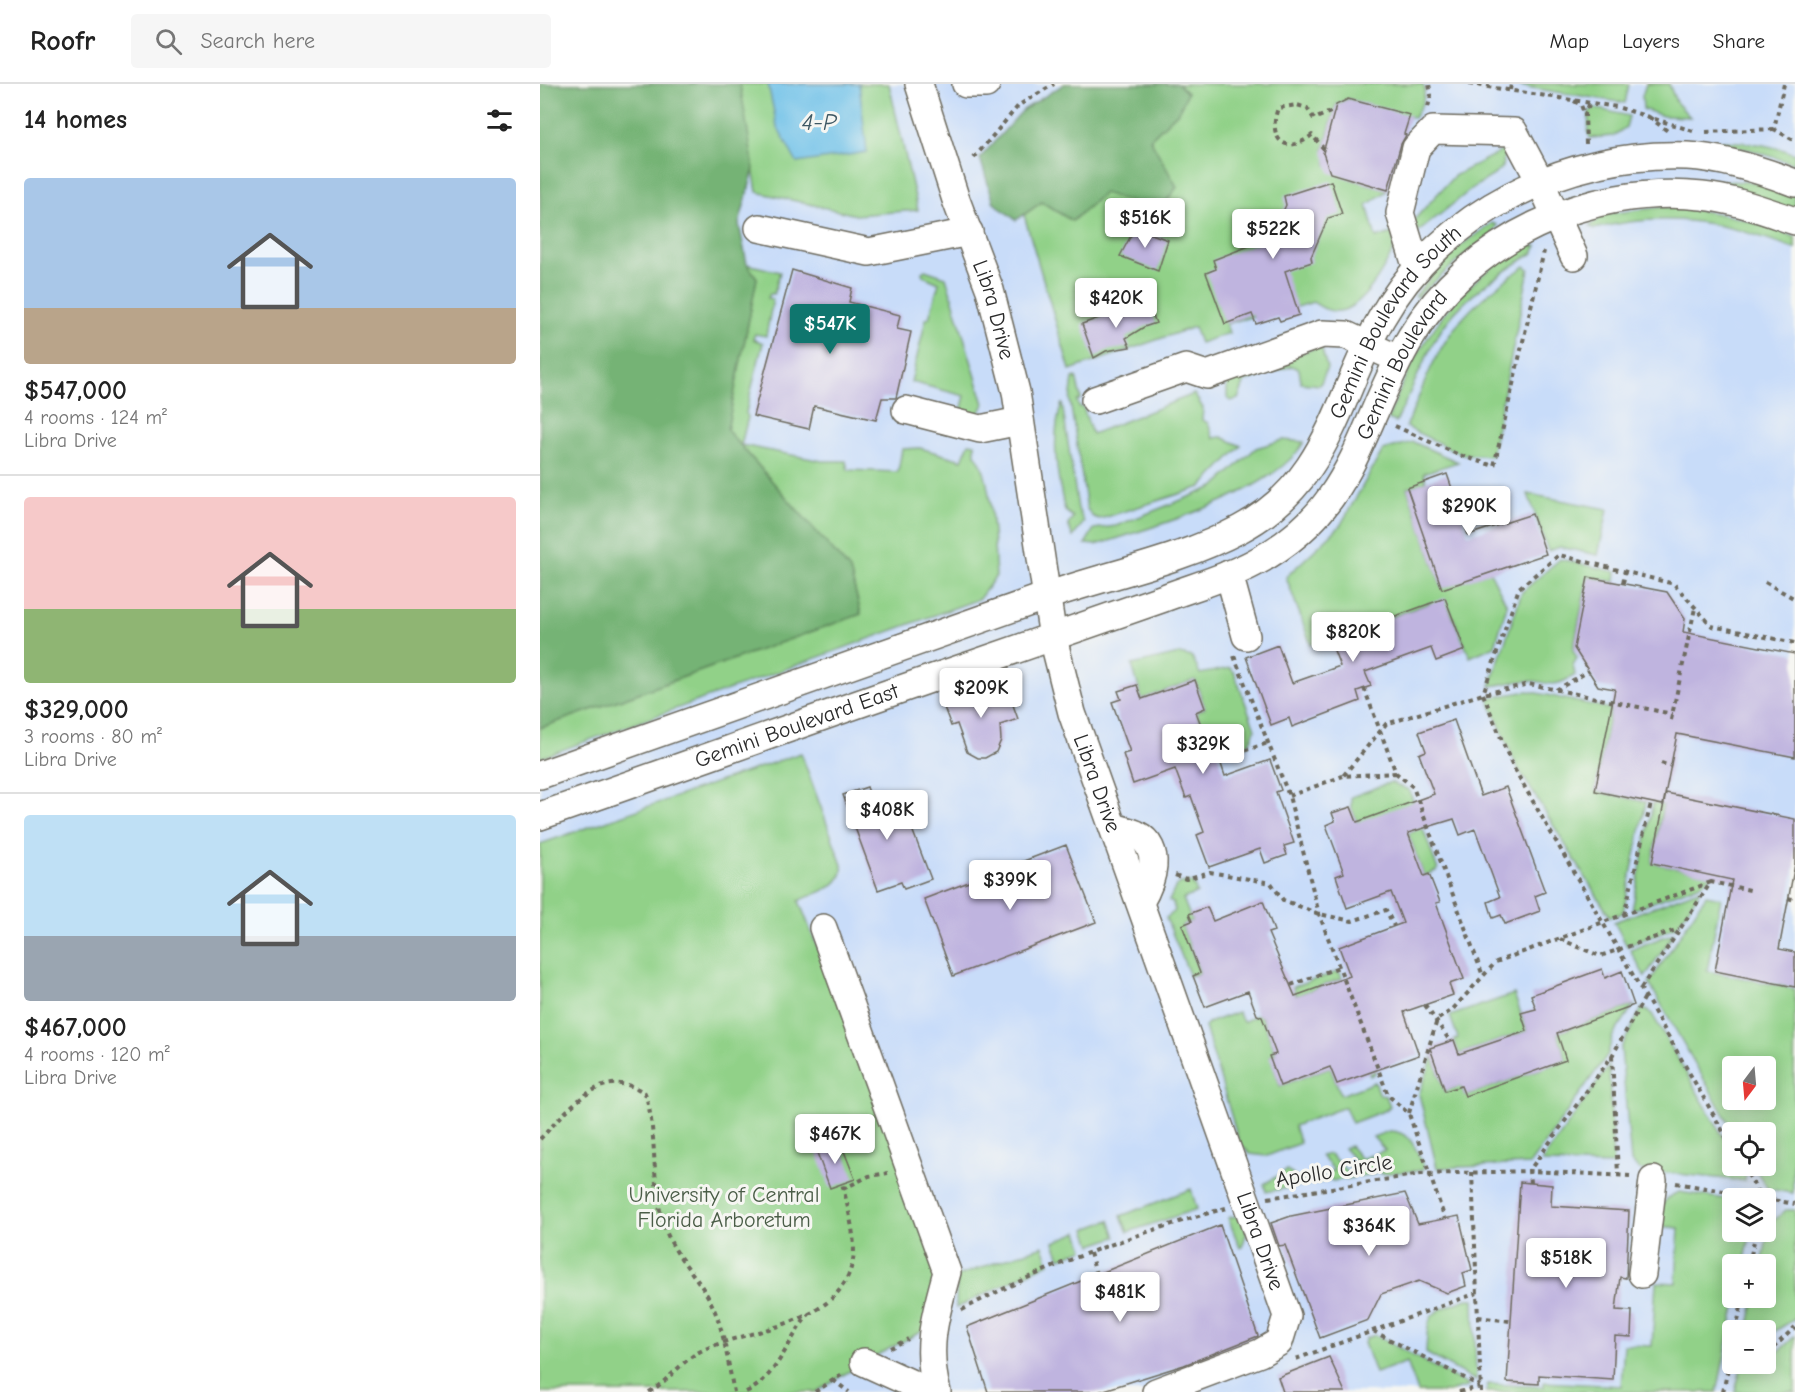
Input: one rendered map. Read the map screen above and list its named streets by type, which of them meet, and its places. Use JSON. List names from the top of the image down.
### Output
{
  "streets": {
    "street": [
      "Libra Drive",
      "Gemini Boulevard South",
      "Gemini Boulevard",
      "Gemini Boulevard East"
    ],
    "path": ["Apollo Circle"]
  },
  "crossings": [
    ["Libra Drive", "Gemini Boulevard South"],
    ["Libra Drive", "Gemini Boulevard"],
    ["Libra Drive", "Gemini Boulevard East"],
    ["Libra Drive", "Apollo Circle"],
    ["Gemini Boulevard South", "Gemini Boulevard East"],
    ["Gemini Boulevard", "Gemini Boulevard East"]
  ],
  "water": ["4-P"],
  "parks": ["University of Central Florida Arboretum"],
  "north": "bottom",
  "page": {
    "header": "Roofr",
    "search": "Search here",
    "nav": ["Map", "Layers", "Share"],
    "heading": "14 homes",
    "list": [
      {
        "name": "$547,000",
        "note": "4 rooms · 124 m² · Libra Drive"
      },
      {
        "name": "$329,000",
        "note": "3 rooms · 80 m² · Libra Drive"
      },
      {
        "name": "$467,000",
        "note": "4 rooms · 120 m² · Libra Drive"
      }
    ],
    "price": [
      "$516K",
      "$522K",
      "$420K",
      "$547K",
      "$290K",
      "$820K",
      "$209K",
      "$329K",
      "$408K",
      "$399K",
      "$467K",
      "$364K",
      "$518K",
      "$481K"
    ],
    "map_buttons": ["+", "−"]
  }
}
